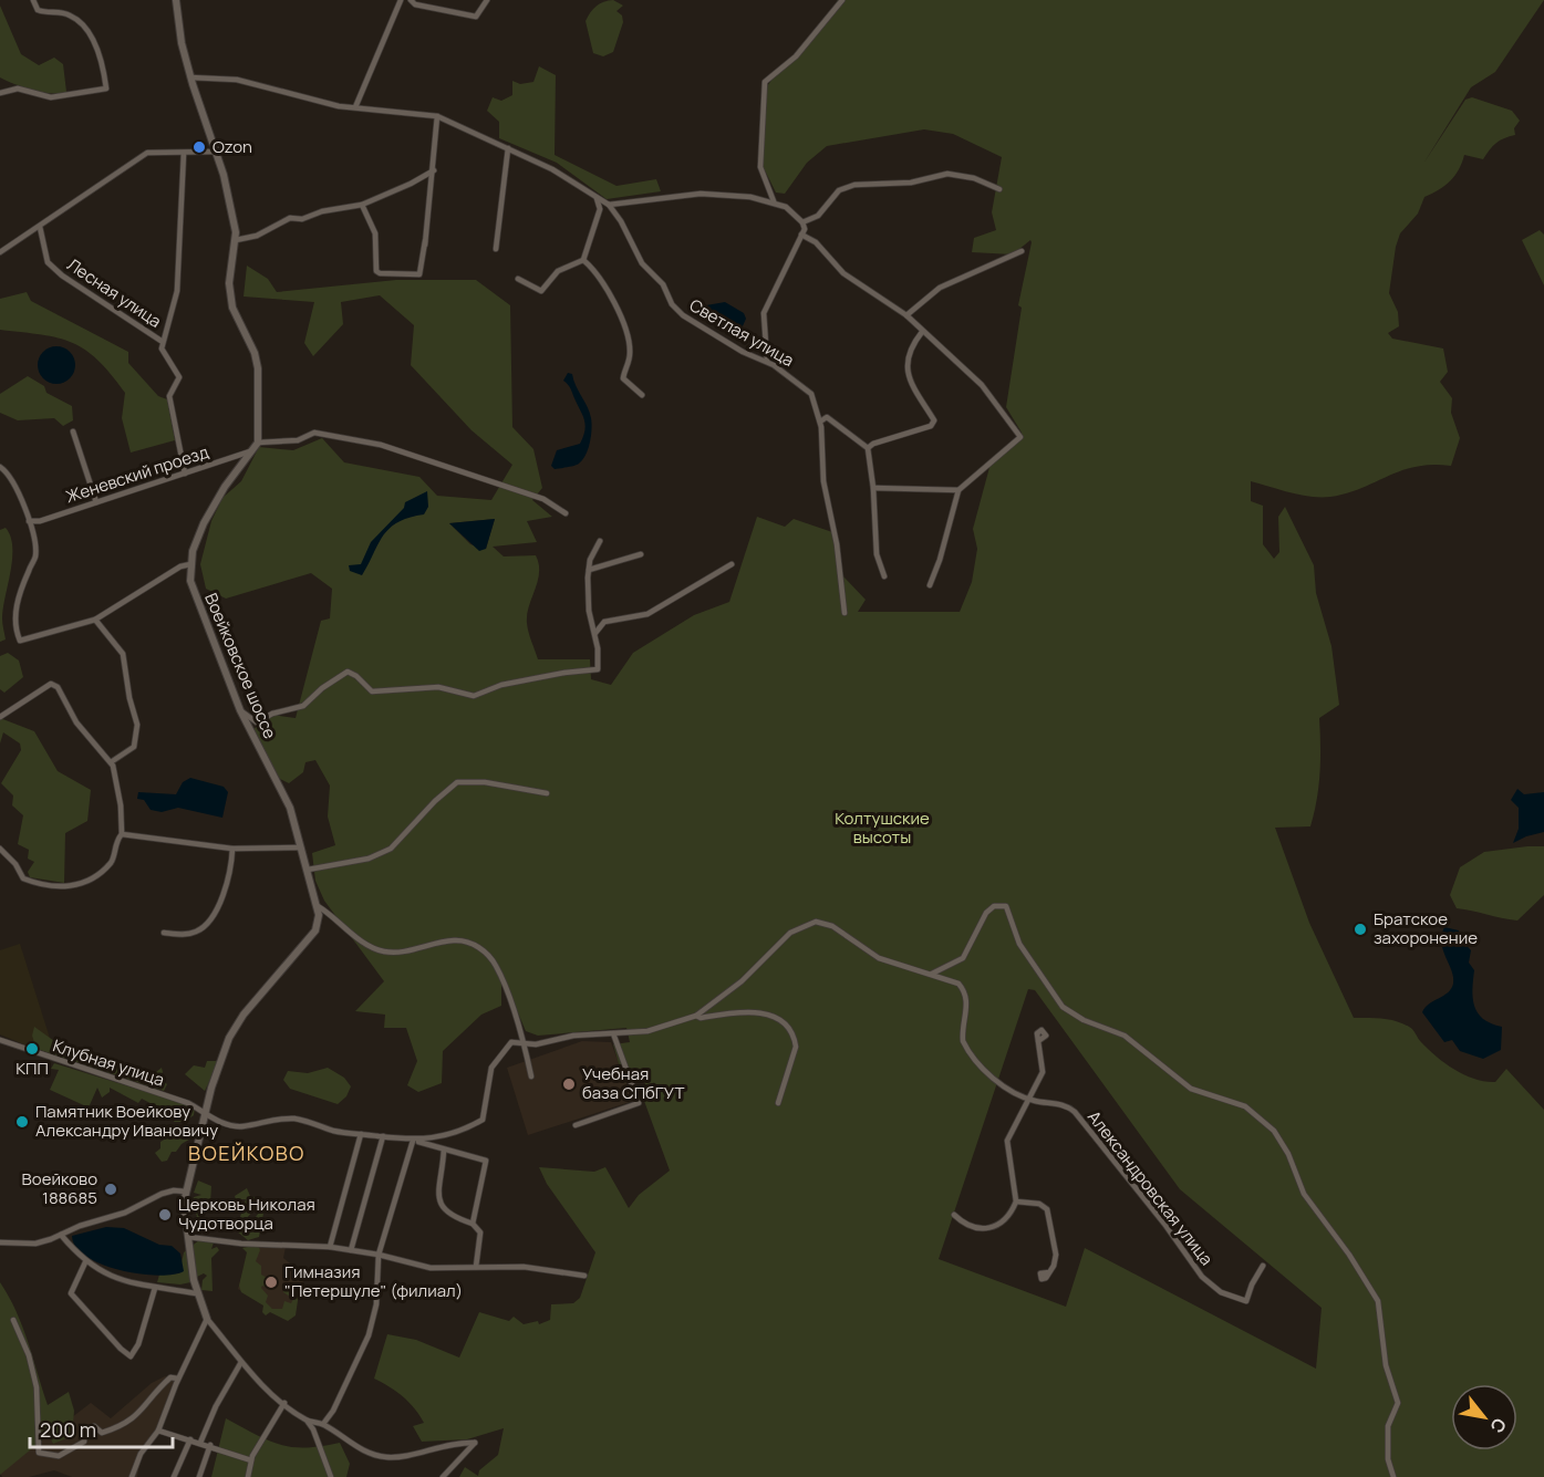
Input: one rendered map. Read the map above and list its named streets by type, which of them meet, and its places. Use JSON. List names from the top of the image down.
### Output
{
  "streets": {
    "street": [
      "Лесная улица",
      "Светлая улица",
      "Женевский проезд",
      "Воейковское шоссе",
      "Клубная улица",
      "Александровская улица"
    ]
  },
  "crossings": [
    ["Женевский проезд", "Воейковское шоссе"],
    ["Воейковское шоссе", "Клубная улица"]
  ],
  "districts": ["ВОЕЙКОВО"],
  "parks": ["Колтушские высоты"],
  "places": [
    "Ozon",
    "Братское захоронение",
    "КПП",
    "Учебная база СПбГУТ",
    "Памятник Воейкову Александру Ивановичу",
    "Воейково 188685",
    "Церковь Николая Чудотворца",
    "Гимназия \"Петершуле\" (филиал)"
  ],
  "scale_bar": "200 m",
  "north": "bottom right"
}
